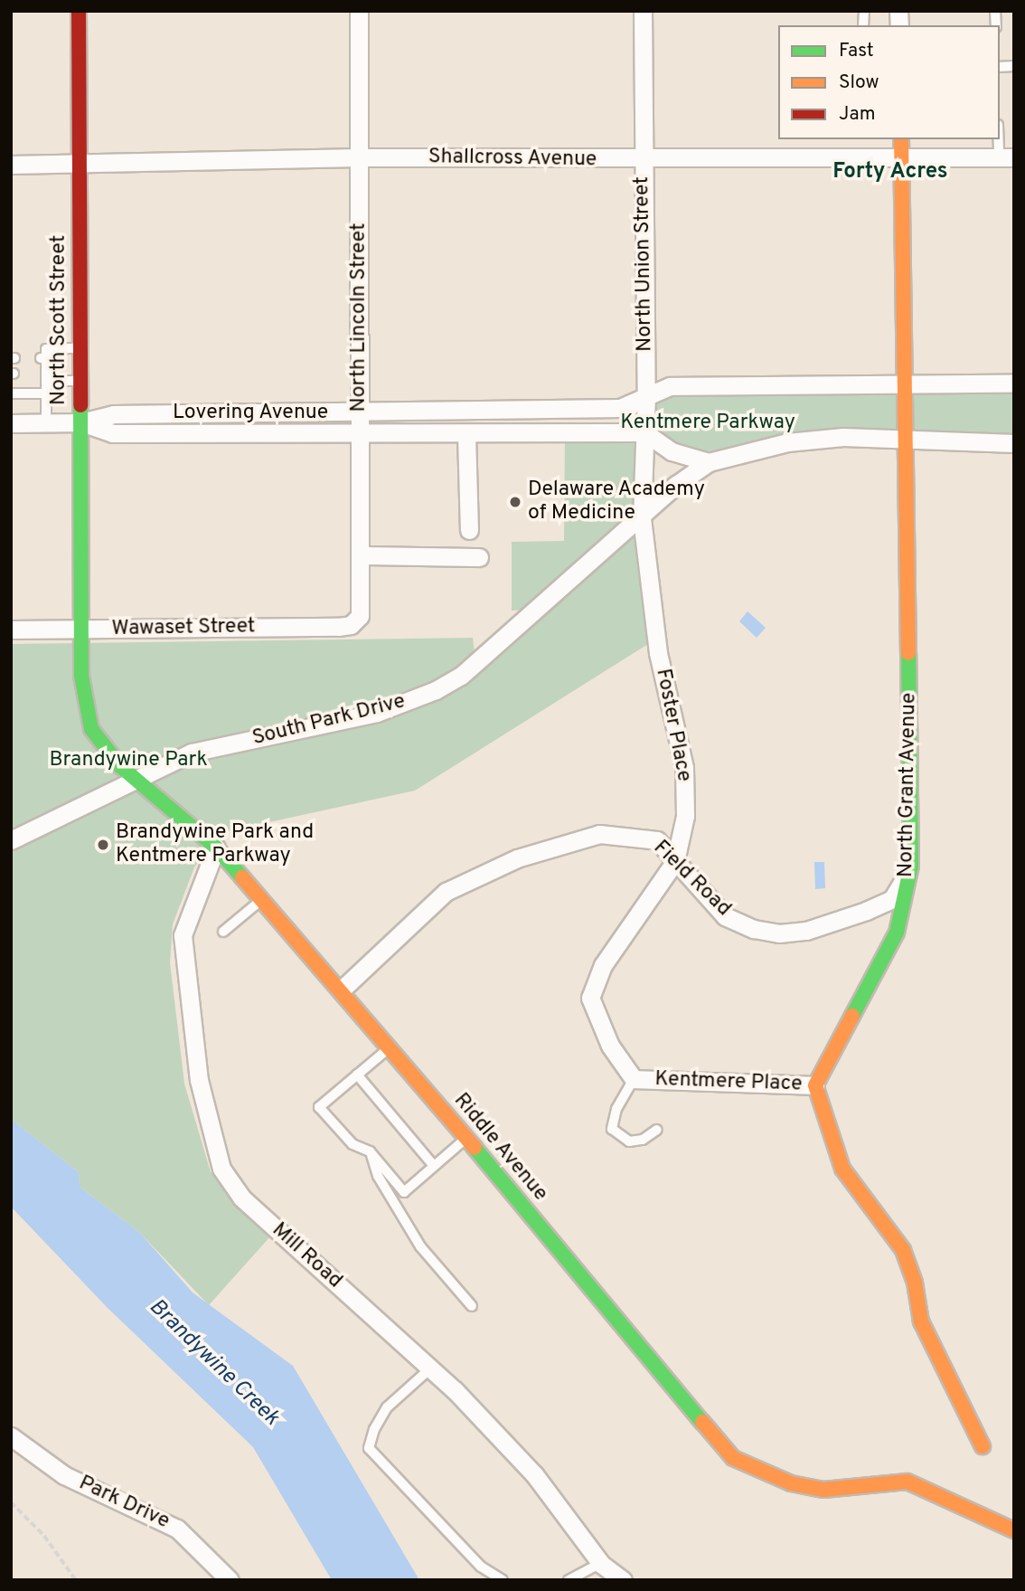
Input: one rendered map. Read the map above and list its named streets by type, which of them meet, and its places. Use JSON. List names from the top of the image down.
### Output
{
  "streets": {
    "street": [
      "Shallcross Avenue",
      "North Union Street",
      "North Lincoln Street",
      "North Scott Street",
      "Lovering Avenue",
      "Wawaset Street",
      "South Park Drive",
      "Foster Place",
      "North Grant Avenue",
      "Field Road",
      "Kentmere Place",
      "Riddle Avenue",
      "Mill Road",
      "Park Drive"
    ]
  },
  "crossings": [
    ["Shallcross Avenue", "North Union Street"],
    ["Shallcross Avenue", "North Lincoln Street"],
    ["Shallcross Avenue", "North Scott Street"],
    ["Shallcross Avenue", "North Grant Avenue"],
    ["North Union Street", "Lovering Avenue"],
    ["North Union Street", "South Park Drive"],
    ["North Union Street", "Foster Place"],
    ["North Lincoln Street", "Lovering Avenue"],
    ["North Lincoln Street", "Wawaset Street"],
    ["North Scott Street", "Lovering Avenue"],
    ["North Scott Street", "Wawaset Street"],
    ["North Scott Street", "Riddle Avenue"],
    ["Wawaset Street", "Riddle Avenue"],
    ["South Park Drive", "Foster Place"],
    ["South Park Drive", "Riddle Avenue"],
    ["Foster Place", "Field Road"],
    ["Foster Place", "Kentmere Place"],
    ["North Grant Avenue", "Field Road"],
    ["North Grant Avenue", "Kentmere Place"],
    ["Field Road", "Riddle Avenue"],
    ["Riddle Avenue", "Mill Road"]
  ],
  "districts": ["Forty Acres"],
  "water": ["Brandywine Creek"],
  "parks": ["Kentmere Parkway", "Brandywine Park"],
  "places": ["Delaware Academy of Medicine", "Brandywine Park and Kentmere Parkway"],
  "legend": ["Fast", "Slow", "Jam"]
}
